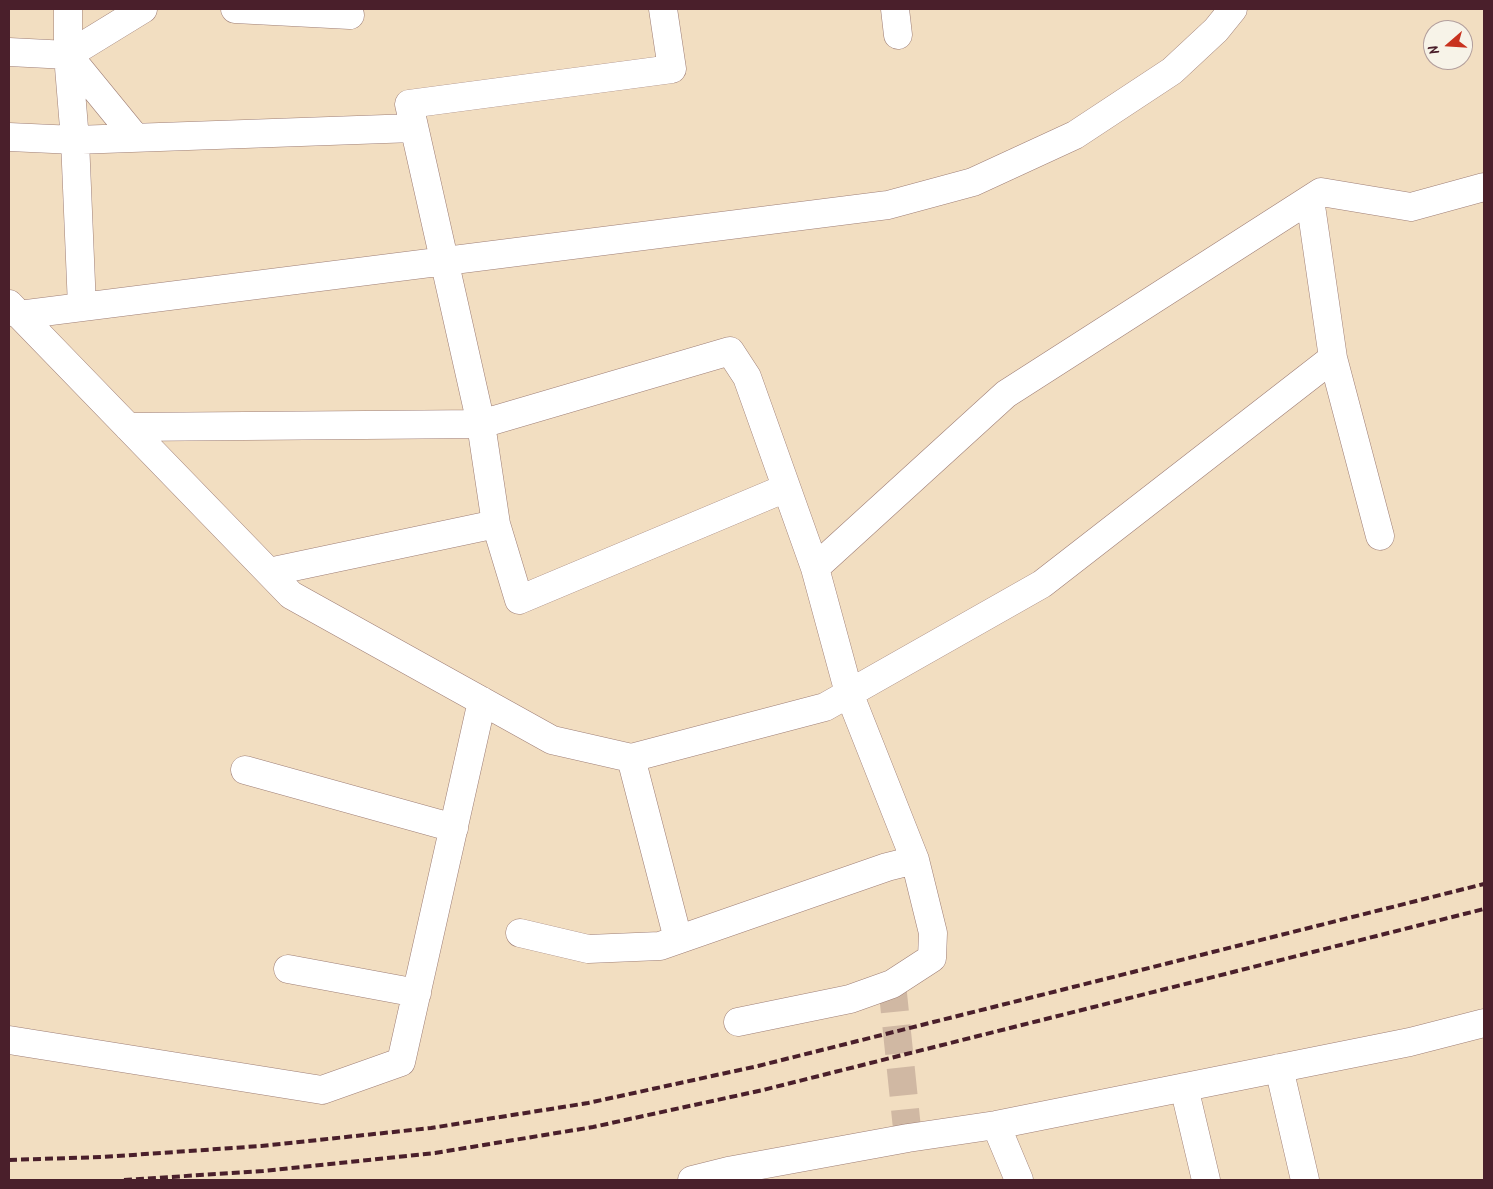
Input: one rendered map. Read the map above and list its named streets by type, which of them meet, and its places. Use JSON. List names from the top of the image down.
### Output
{
  "north": "left"
}
